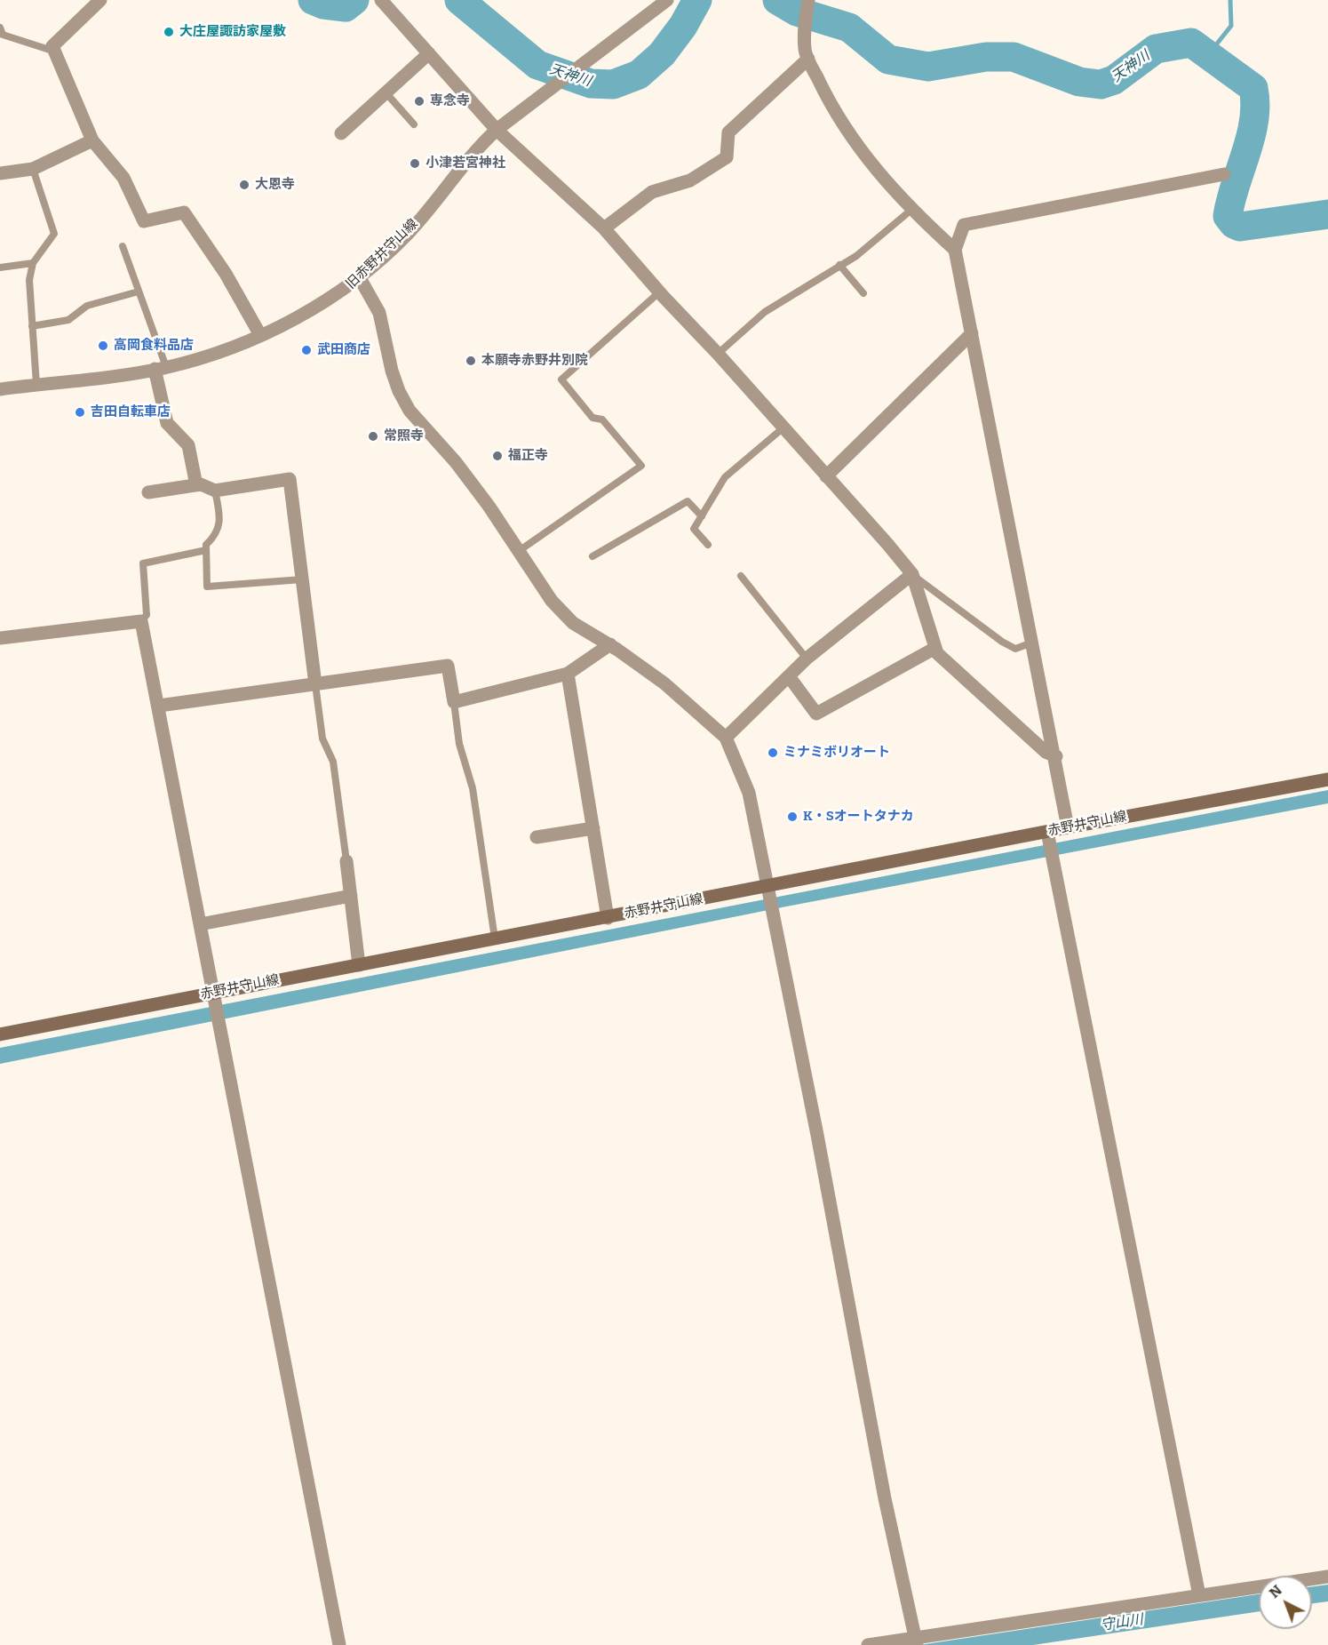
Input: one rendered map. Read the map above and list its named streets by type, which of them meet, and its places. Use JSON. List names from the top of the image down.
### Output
{
  "streets": {
    "main road": ["赤野井守山線"],
    "street": ["旧赤野井守山線"]
  },
  "water": ["天神川", "守山川"],
  "places": [
    "大庄屋諏訪家屋敷",
    "専念寺",
    "小津若宮神社",
    "大恩寺",
    "高岡食料品店",
    "武田商店",
    "本願寺赤野井別院",
    "吉田自転車店",
    "常照寺",
    "福正寺",
    "ミナミボリオート",
    "K・Sオートタナカ"
  ],
  "north": "top left"
}
